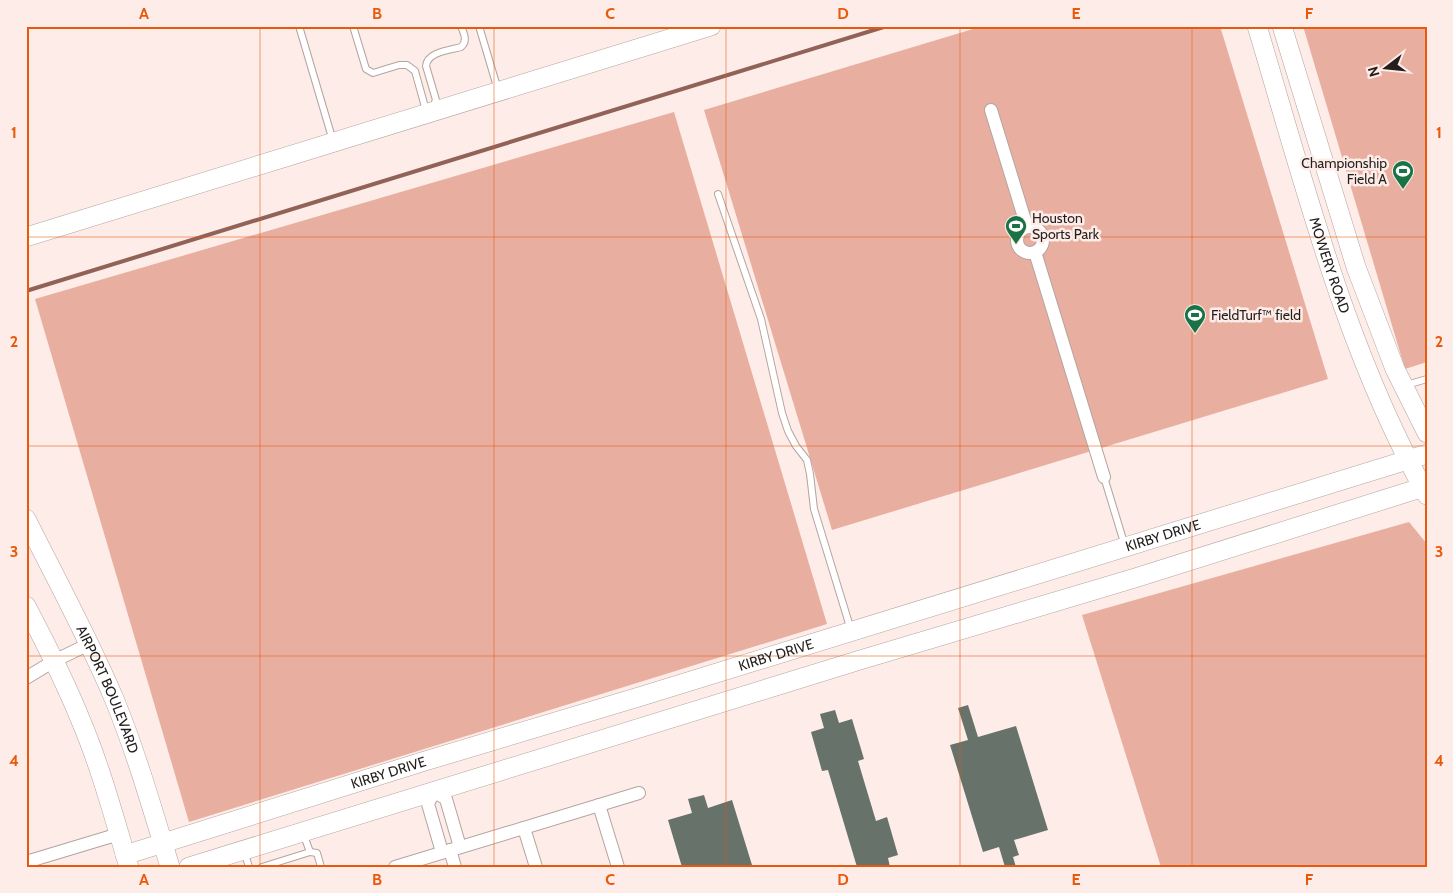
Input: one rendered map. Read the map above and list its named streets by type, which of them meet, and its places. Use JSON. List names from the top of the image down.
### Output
{
  "streets": {
    "street": ["MOWERY ROAD", "KIRBY DRIVE", "AIRPORT BOULEVARD"]
  },
  "crossings": [
    ["MOWERY ROAD", "KIRBY DRIVE"],
    ["KIRBY DRIVE", "AIRPORT BOULEVARD"]
  ],
  "places": {
    "sports": ["Championship Field A", "Houston Sports Park", "FieldTurf™ field"]
  },
  "north": "left",
  "grid": {
    "columns": [
      "A",
      "B",
      "C",
      "D",
      "E",
      "F"
    ],
    "rows": [
      "1",
      "2",
      "3",
      "4"
    ]
  }
}
